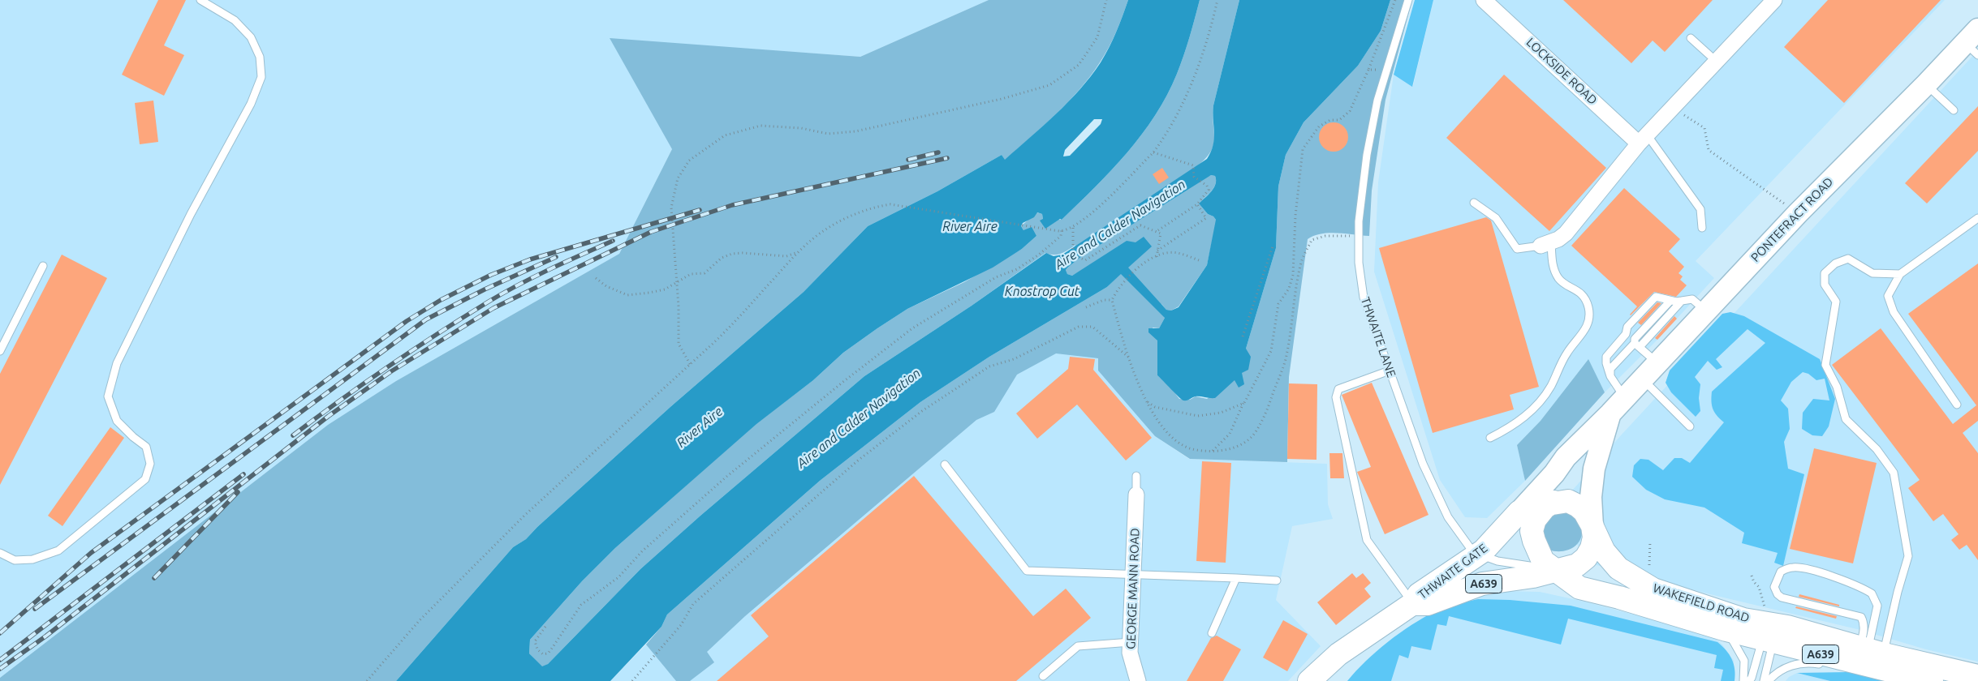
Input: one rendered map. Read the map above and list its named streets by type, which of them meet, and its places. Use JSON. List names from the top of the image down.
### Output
{
  "streets": {
    "main road": [
      "PONTEFRACT ROAD",
      "THWAITE GATE",
      "A639",
      "WAKEFIELD ROAD"
    ],
    "street": ["LOCKSIDE ROAD", "GEORGE MANN ROAD"],
    "lane": ["THWAITE LANE"]
  },
  "crossings": [
    ["PONTEFRACT ROAD", "THWAITE GATE"],
    ["PONTEFRACT ROAD", "WAKEFIELD ROAD"],
    ["THWAITE LANE", "THWAITE GATE"],
    ["THWAITE GATE", "WAKEFIELD ROAD"]
  ],
  "water": ["Aire and Calder Navigation", "River Aire", "Knostrop Cut"]
}
